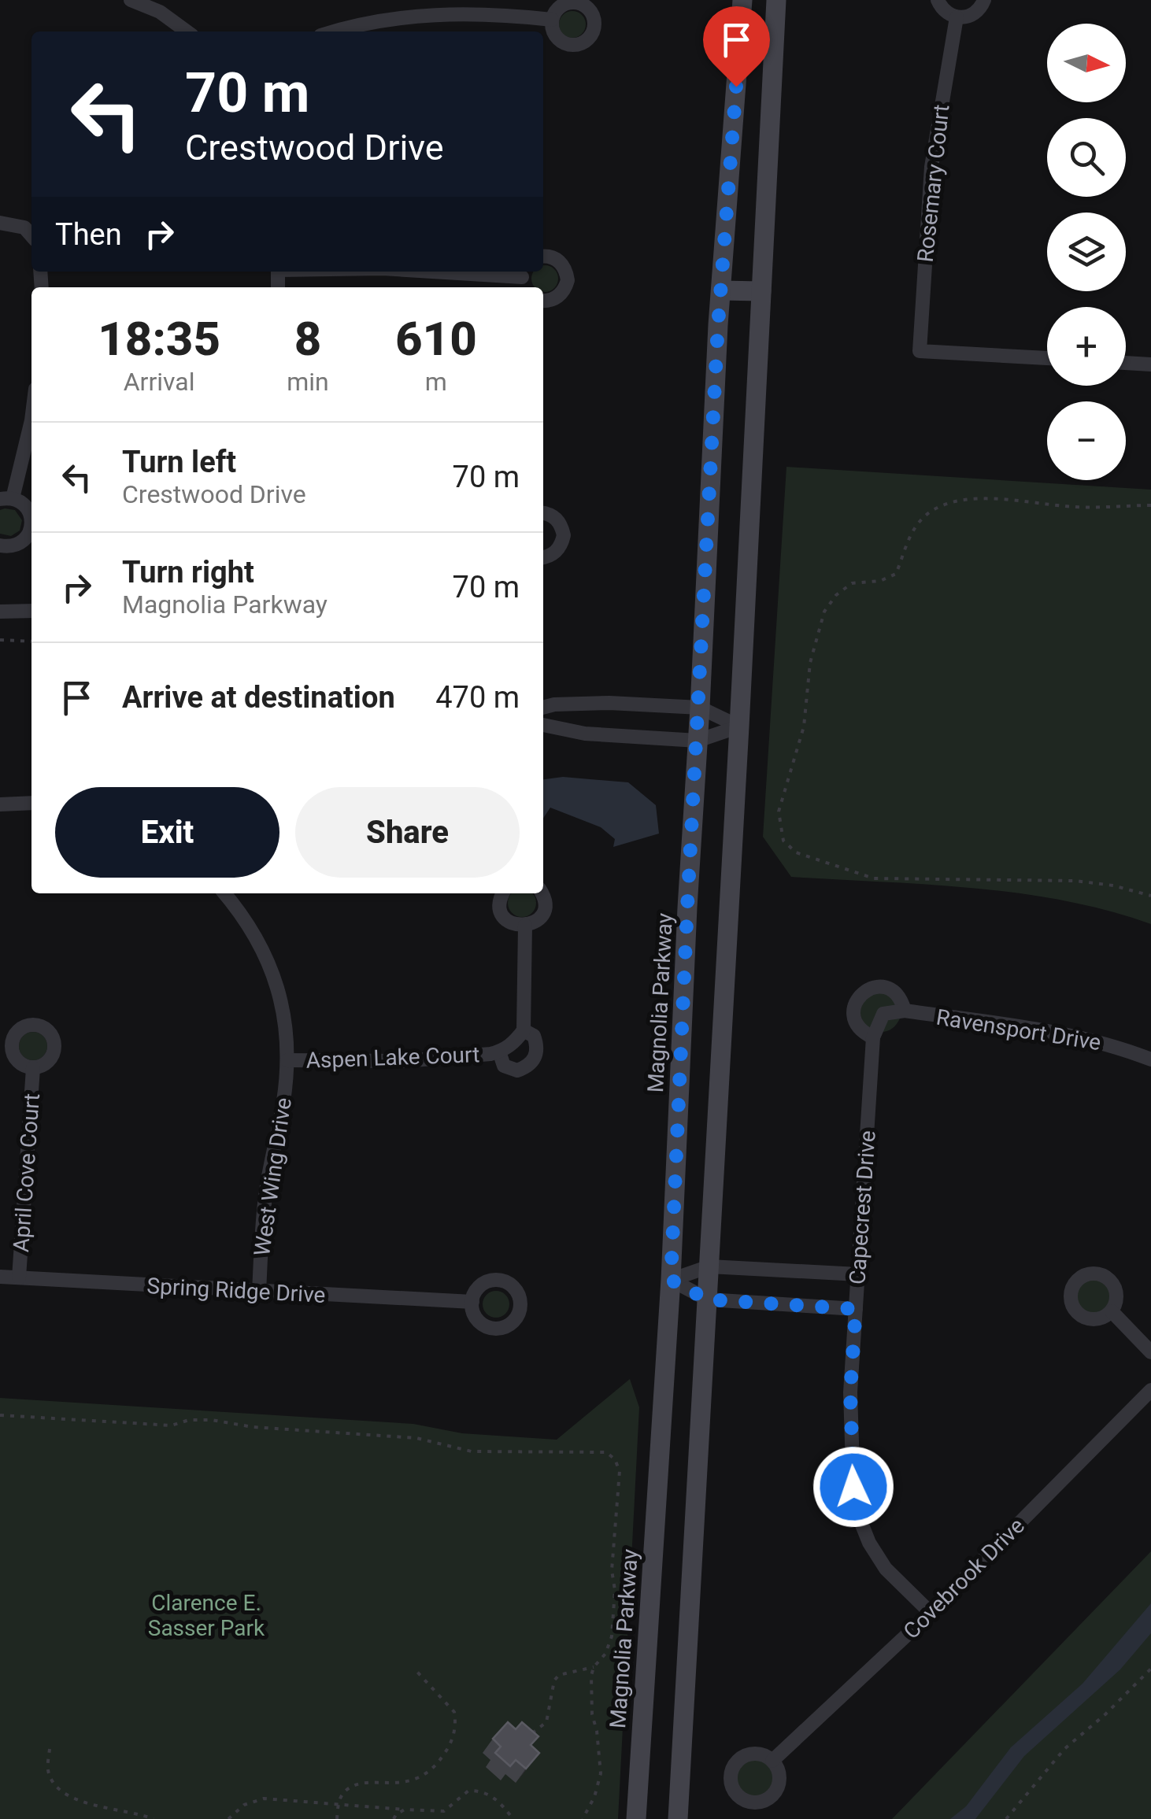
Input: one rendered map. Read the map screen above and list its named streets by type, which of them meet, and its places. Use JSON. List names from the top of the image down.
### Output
{
  "streets": {
    "main road": ["Magnolia Parkway"],
    "street": [
      "Rosemary Court",
      "Ravensport Drive",
      "Aspen Lake Court",
      "April Cove Court",
      "West Wing Drive",
      "Capecrest Drive",
      "Spring Ridge Drive",
      "Covebrook Drive"
    ]
  },
  "crossings": [
    ["Ravensport Drive", "Capecrest Drive"],
    ["Aspen Lake Court", "West Wing Drive"],
    ["April Cove Court", "Spring Ridge Drive"],
    ["West Wing Drive", "Spring Ridge Drive"],
    ["Capecrest Drive", "Covebrook Drive"]
  ],
  "parks": ["Clarence E. Sasser Park"],
  "north": "right",
  "page": {
    "map_buttons": ["+", "−"],
    "turn": ["70 m", "Crestwood Drive"],
    "then": "Then",
    "eta": [
      "18:35",
      "Arrival",
      "8",
      "min",
      "610",
      "m"
    ],
    "list": [
      {
        "name": "Turn left",
        "note": "Crestwood Drive",
        "value": "70 m"
      },
      {
        "name": "Turn right",
        "note": "Magnolia Parkway",
        "value": "70 m"
      },
      {
        "name": "Arrive at destination",
        "value": "470 m"
      }
    ],
    "buttons": ["Exit", "Share"]
  }
}
